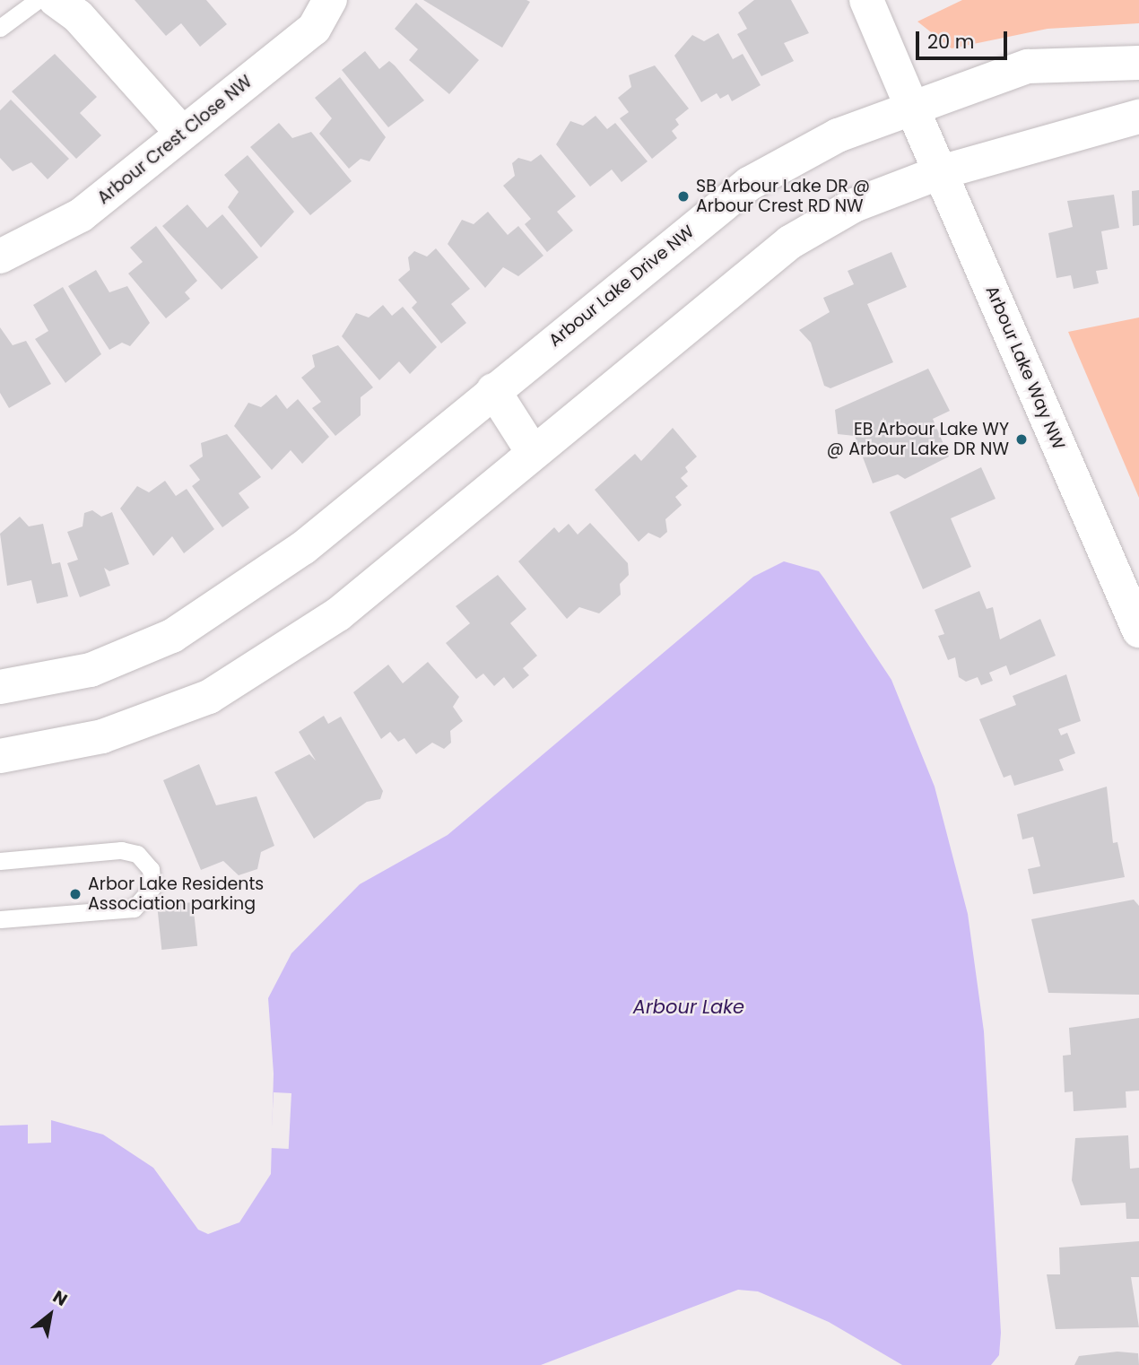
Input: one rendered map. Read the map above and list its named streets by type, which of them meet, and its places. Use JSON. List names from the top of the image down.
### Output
{
  "streets": {
    "street": ["Arbour Crest Close NW", "Arbour Lake Drive NW", "Arbour Lake Way NW"]
  },
  "crossings": [
    ["Arbour Lake Drive NW", "Arbour Lake Way NW"]
  ],
  "water": ["Arbour Lake"],
  "places": ["SB Arbour Lake DR @ Arbour Crest RD NW", "EB Arbour Lake WY @ Arbour Lake DR NW", "Arbor Lake Residents Association parking"],
  "scale_bar": "20 m",
  "north": "top right"
}
